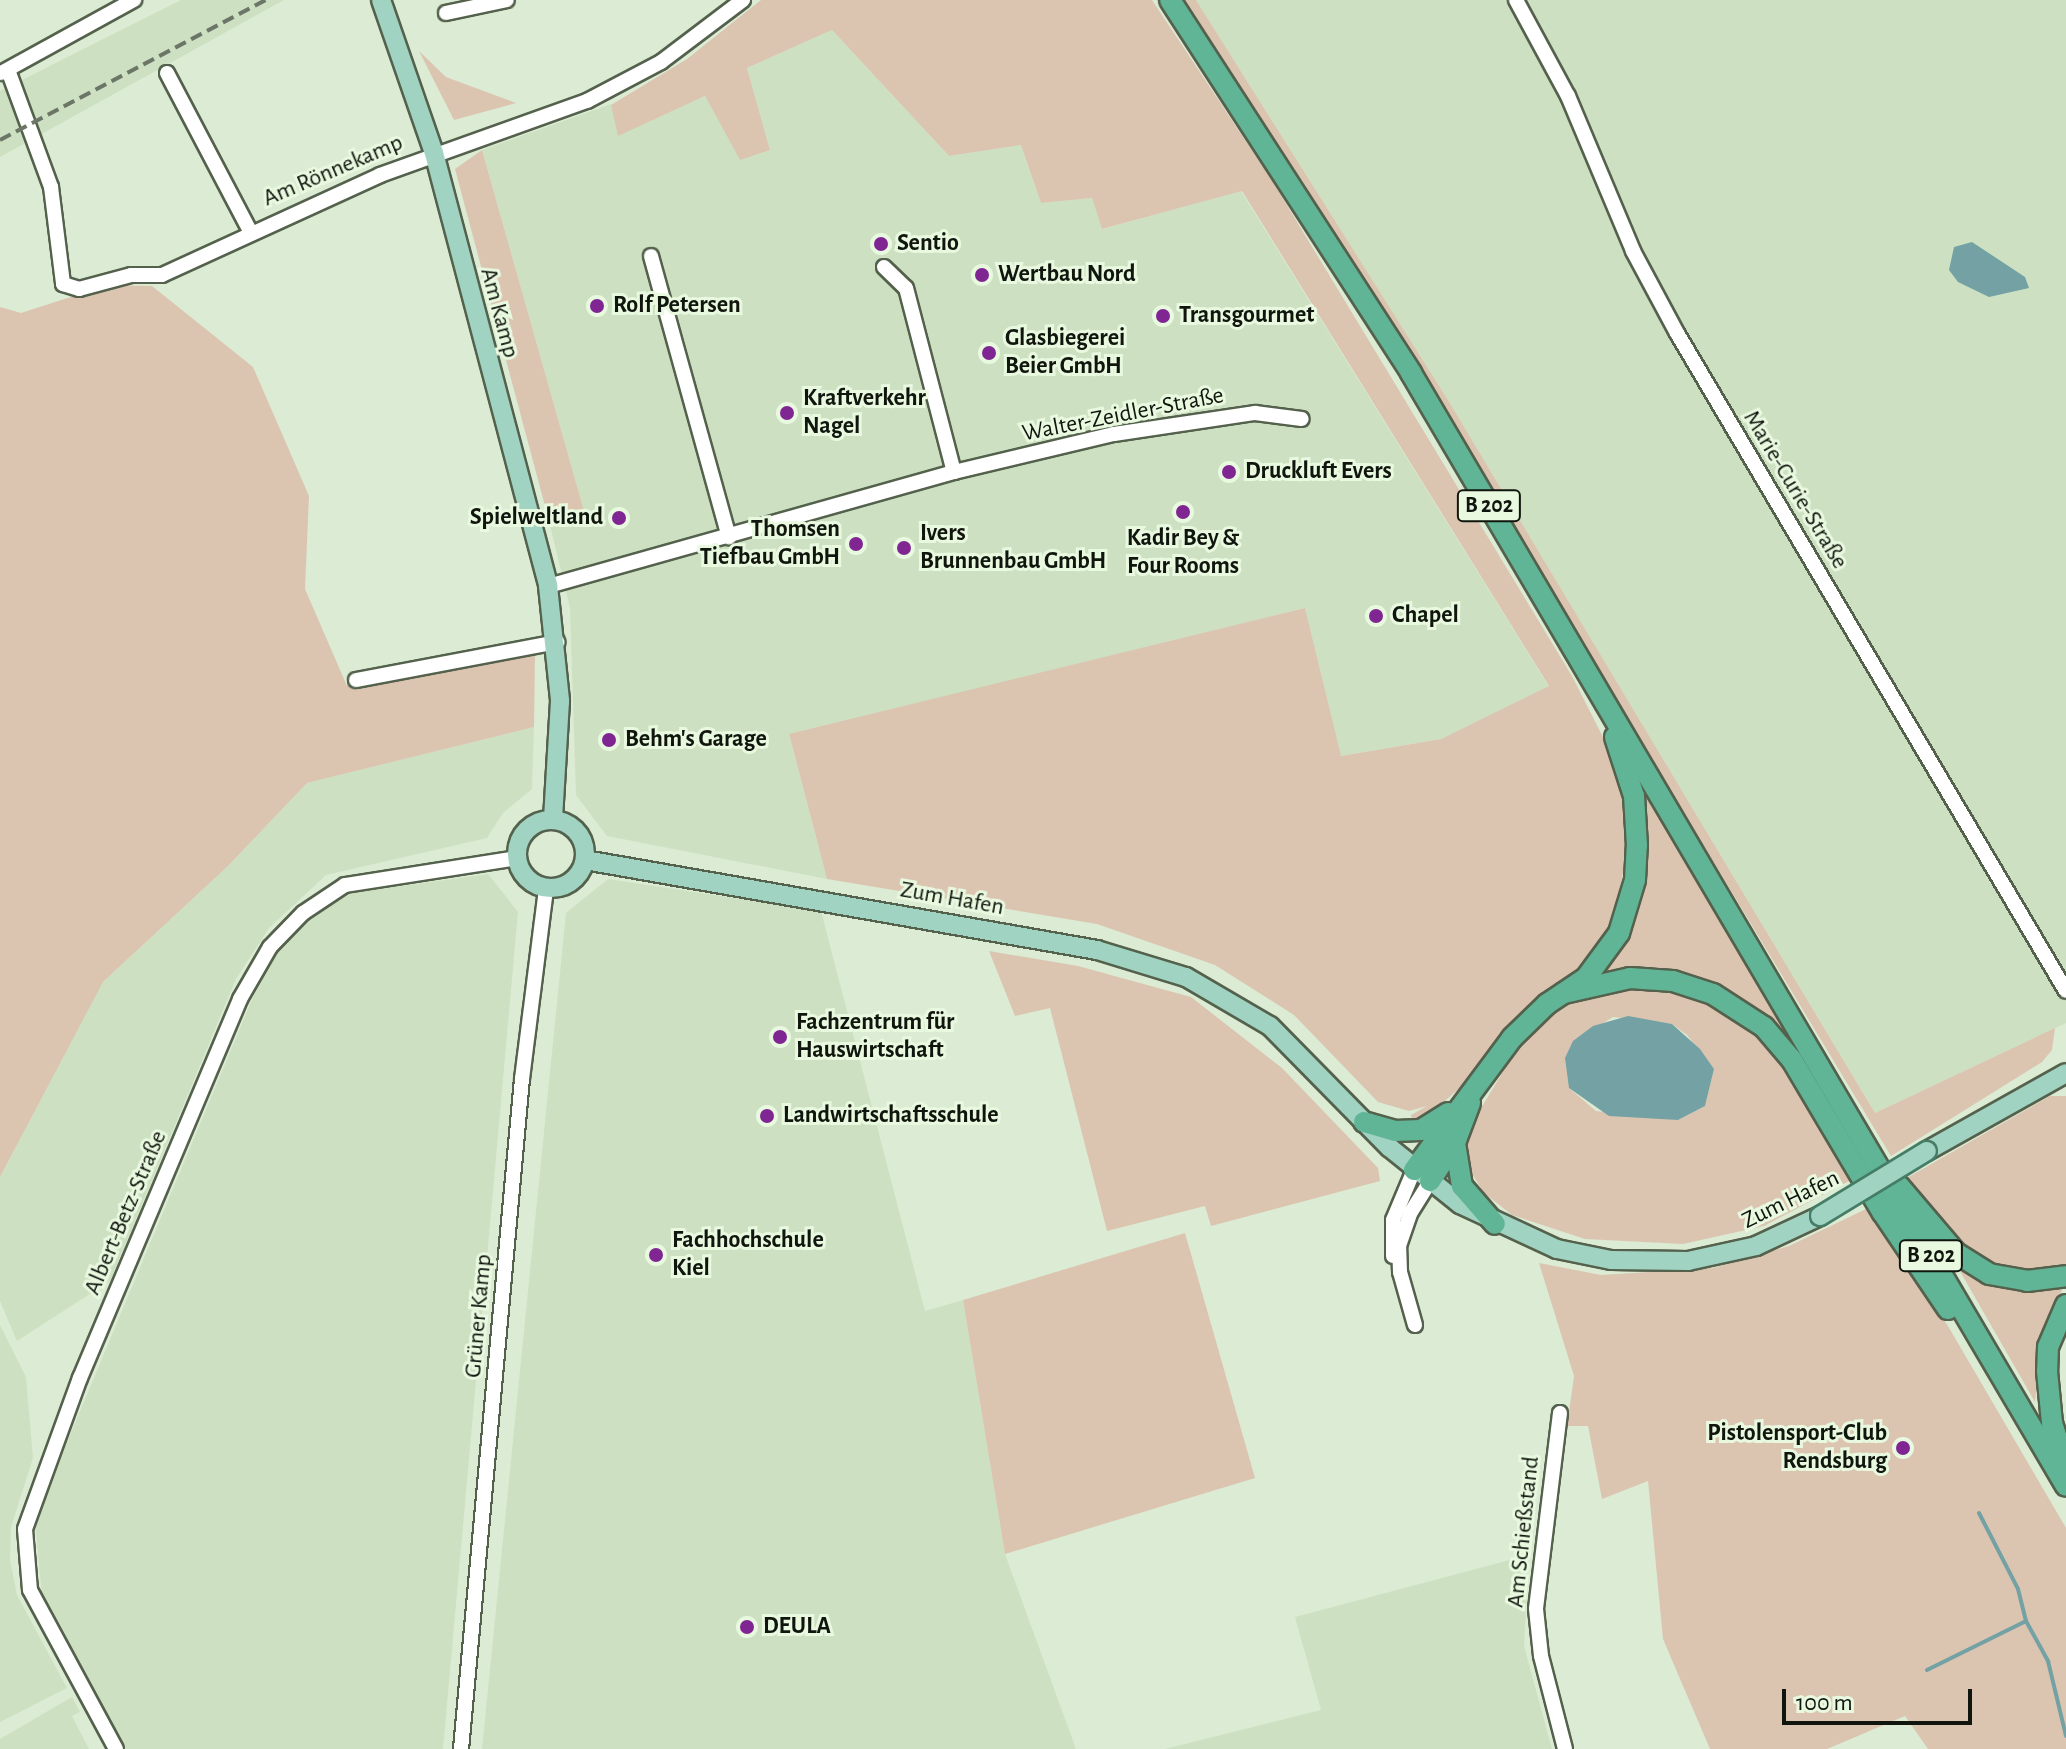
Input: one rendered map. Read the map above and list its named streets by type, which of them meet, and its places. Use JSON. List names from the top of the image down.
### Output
{
  "streets": {
    "highway": ["B 202"],
    "main road": ["Am Kamp", "Zum Hafen"],
    "street": [
      "Am Rönnekamp",
      "Walter-Zeidler-Straße",
      "Marie-Curie-Straße",
      "Albert-Betz-Straße",
      "Grüner Kamp",
      "Am Schießstand"
    ]
  },
  "crossings": [
    ["Am Rönnekamp", "Am Kamp"],
    ["Am Kamp", "Walter-Zeidler-Straße"],
    ["Am Kamp", "Zum Hafen"],
    ["Am Kamp", "Albert-Betz-Straße"],
    ["Am Kamp", "Grüner Kamp"],
    ["Zum Hafen", "Albert-Betz-Straße"],
    ["Zum Hafen", "Grüner Kamp"],
    ["Albert-Betz-Straße", "Grüner Kamp"]
  ],
  "places": [
    "Sentio",
    "Wertbau Nord",
    "Rolf Petersen",
    "Transgourmet",
    "Glasbiegerei Beier GmbH",
    "Kraftverkehr Nagel",
    "Druckluft Evers",
    "Kadir Bey & Four Rooms",
    "Spielweltland",
    "Thomsen Tiefbau GmbH",
    "Ivers Brunnenbau GmbH",
    "Chapel",
    "Behm's Garage",
    "Fachzentrum für Hauswirtschaft",
    "Landwirtschaftsschule",
    "Fachhochschule Kiel",
    "Pistolensport-Club Rendsburg",
    "DEULA"
  ],
  "scale_bar": "100 m"
}
